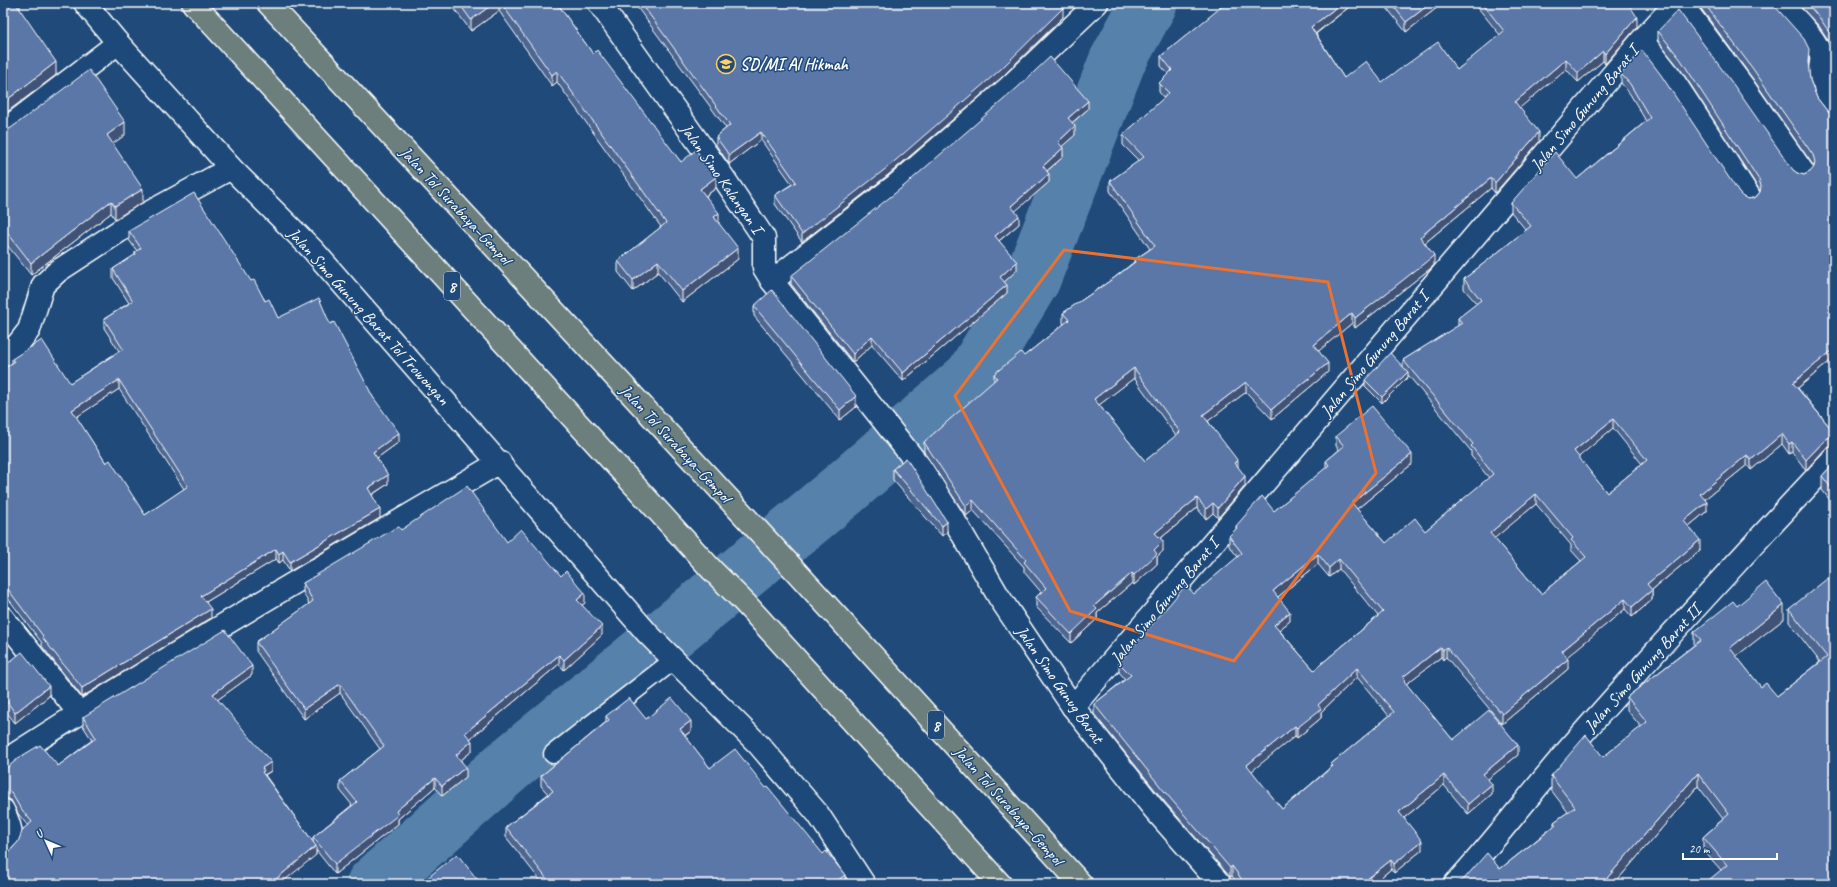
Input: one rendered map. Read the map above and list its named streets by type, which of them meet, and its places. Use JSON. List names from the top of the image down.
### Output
{
  "streets": {
    "highway": ["Jalan Tol Surabaya–Gempol", "8"],
    "street": [
      "Jalan Simo Gunung Barat I",
      "Jalan Simo Kalangan I",
      "Jalan Simo Gunung Barat Tol Trowongan",
      "Jalan Simo Gunung Barat II",
      "Jalan Simo Gunug Barat"
    ]
  },
  "crossings": [
    ["Jalan Simo Gunung Barat I", "Jalan Simo Gunug Barat"],
    ["Jalan Simo Kalangan I", "Jalan Simo Gunug Barat"]
  ],
  "places": {
    "school or university": ["SD/MI Al Hikmah"]
  },
  "scale_bar": "20 m",
  "north": "top left"
}
